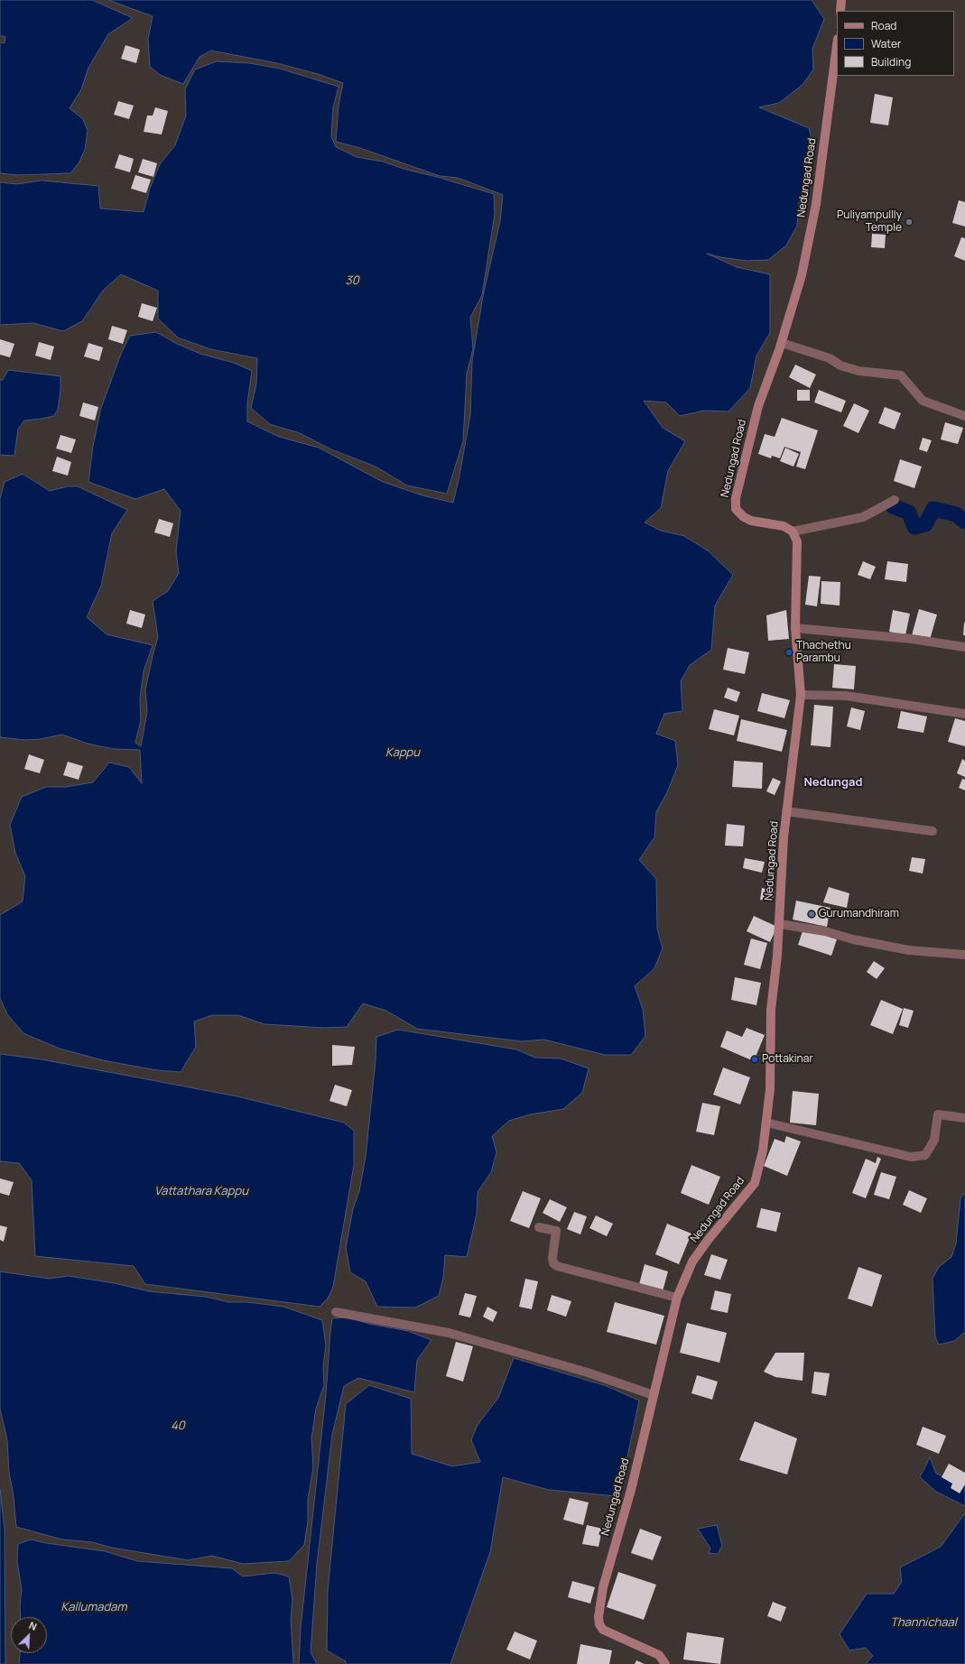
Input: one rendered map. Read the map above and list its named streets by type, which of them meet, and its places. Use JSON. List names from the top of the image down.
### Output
{
  "streets": {
    "main road": ["Nedungad Road"]
  },
  "districts": ["Nedungad"],
  "water": [
    "30",
    "Kappu",
    "Vattathara Kappu",
    "40",
    "Kallumadam",
    "Thannichaal"
  ],
  "places": [
    "Puliyampullly Temple",
    "Thachethu Parambu",
    "Gurumandhiram",
    "Pottakinar"
  ],
  "legend": ["Road", "Water", "Building"],
  "north": "top right"
}
